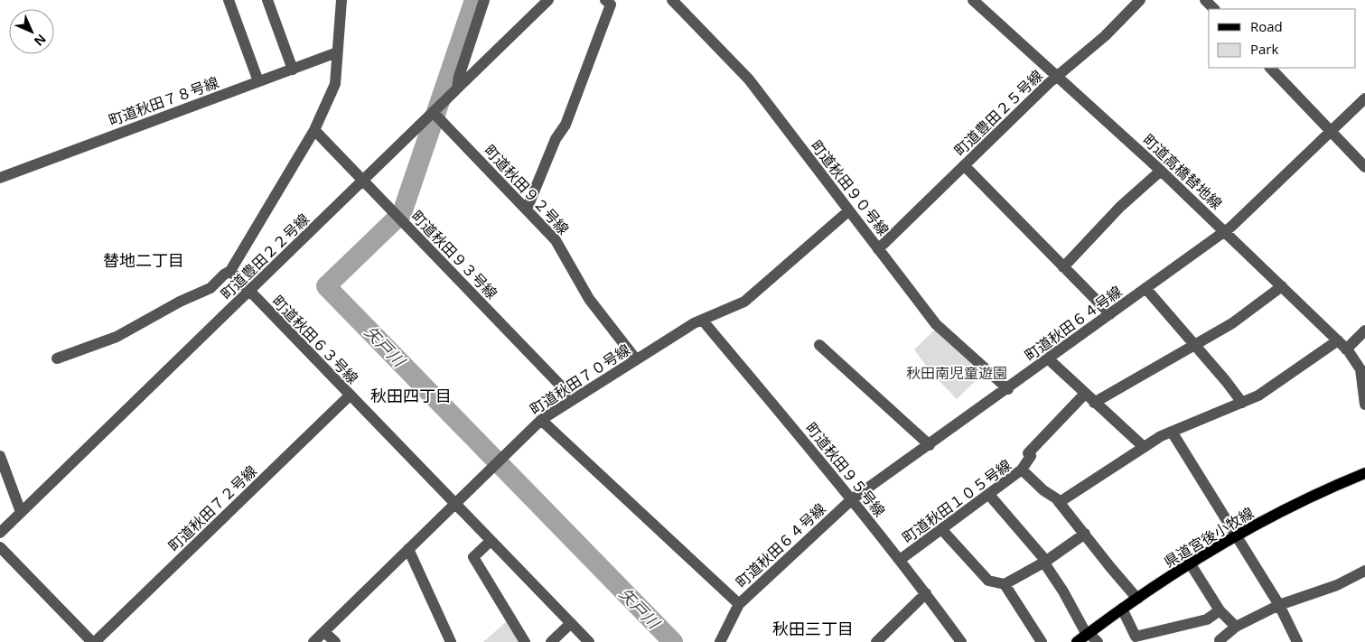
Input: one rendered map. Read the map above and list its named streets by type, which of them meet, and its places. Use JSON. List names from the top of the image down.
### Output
{
  "streets": {
    "main road": ["県道宮後小牧線"],
    "street": [
      "町道秋田７８号線",
      "町道豊田２５号線",
      "町道高橋替地線",
      "町道秋田９０号線",
      "町道秋田９２号線",
      "町道秋田９３号線",
      "町道豊田２２号線",
      "町道秋田６４号線",
      "町道秋田６３号線",
      "町道秋田７０号線",
      "町道秋田９５号線",
      "町道秋田１０５号線",
      "町道秋田７２号線"
    ]
  },
  "crossings": [
    ["町道豊田２５号線", "町道高橋替地線"],
    ["町道豊田２５号線", "町道秋田９０号線"],
    ["町道高橋替地線", "町道秋田６４号線"],
    ["町道秋田９０号線", "町道秋田６４号線"],
    ["町道秋田９０号線", "町道秋田７０号線"],
    ["町道秋田９２号線", "町道豊田２２号線"],
    ["町道秋田９２号線", "町道秋田７０号線"],
    ["町道秋田９３号線", "町道豊田２２号線"],
    ["町道秋田９３号線", "町道秋田７０号線"],
    ["町道豊田２２号線", "町道秋田６３号線"],
    ["町道秋田６４号線", "町道秋田９５号線"],
    ["町道秋田６３号線", "町道秋田７０号線"],
    ["町道秋田６３号線", "町道秋田７２号線"],
    ["町道秋田７０号線", "町道秋田９５号線"],
    ["町道秋田９５号線", "町道秋田１０５号線"],
    ["町道秋田１０５号線", "県道宮後小牧線"]
  ],
  "districts": ["替地二丁目", "秋田四丁目", "秋田三丁目"],
  "water": ["矢戸川"],
  "parks": ["秋田南児童遊園"],
  "legend": ["Road", "Park"],
  "north": "bottom right"
}
